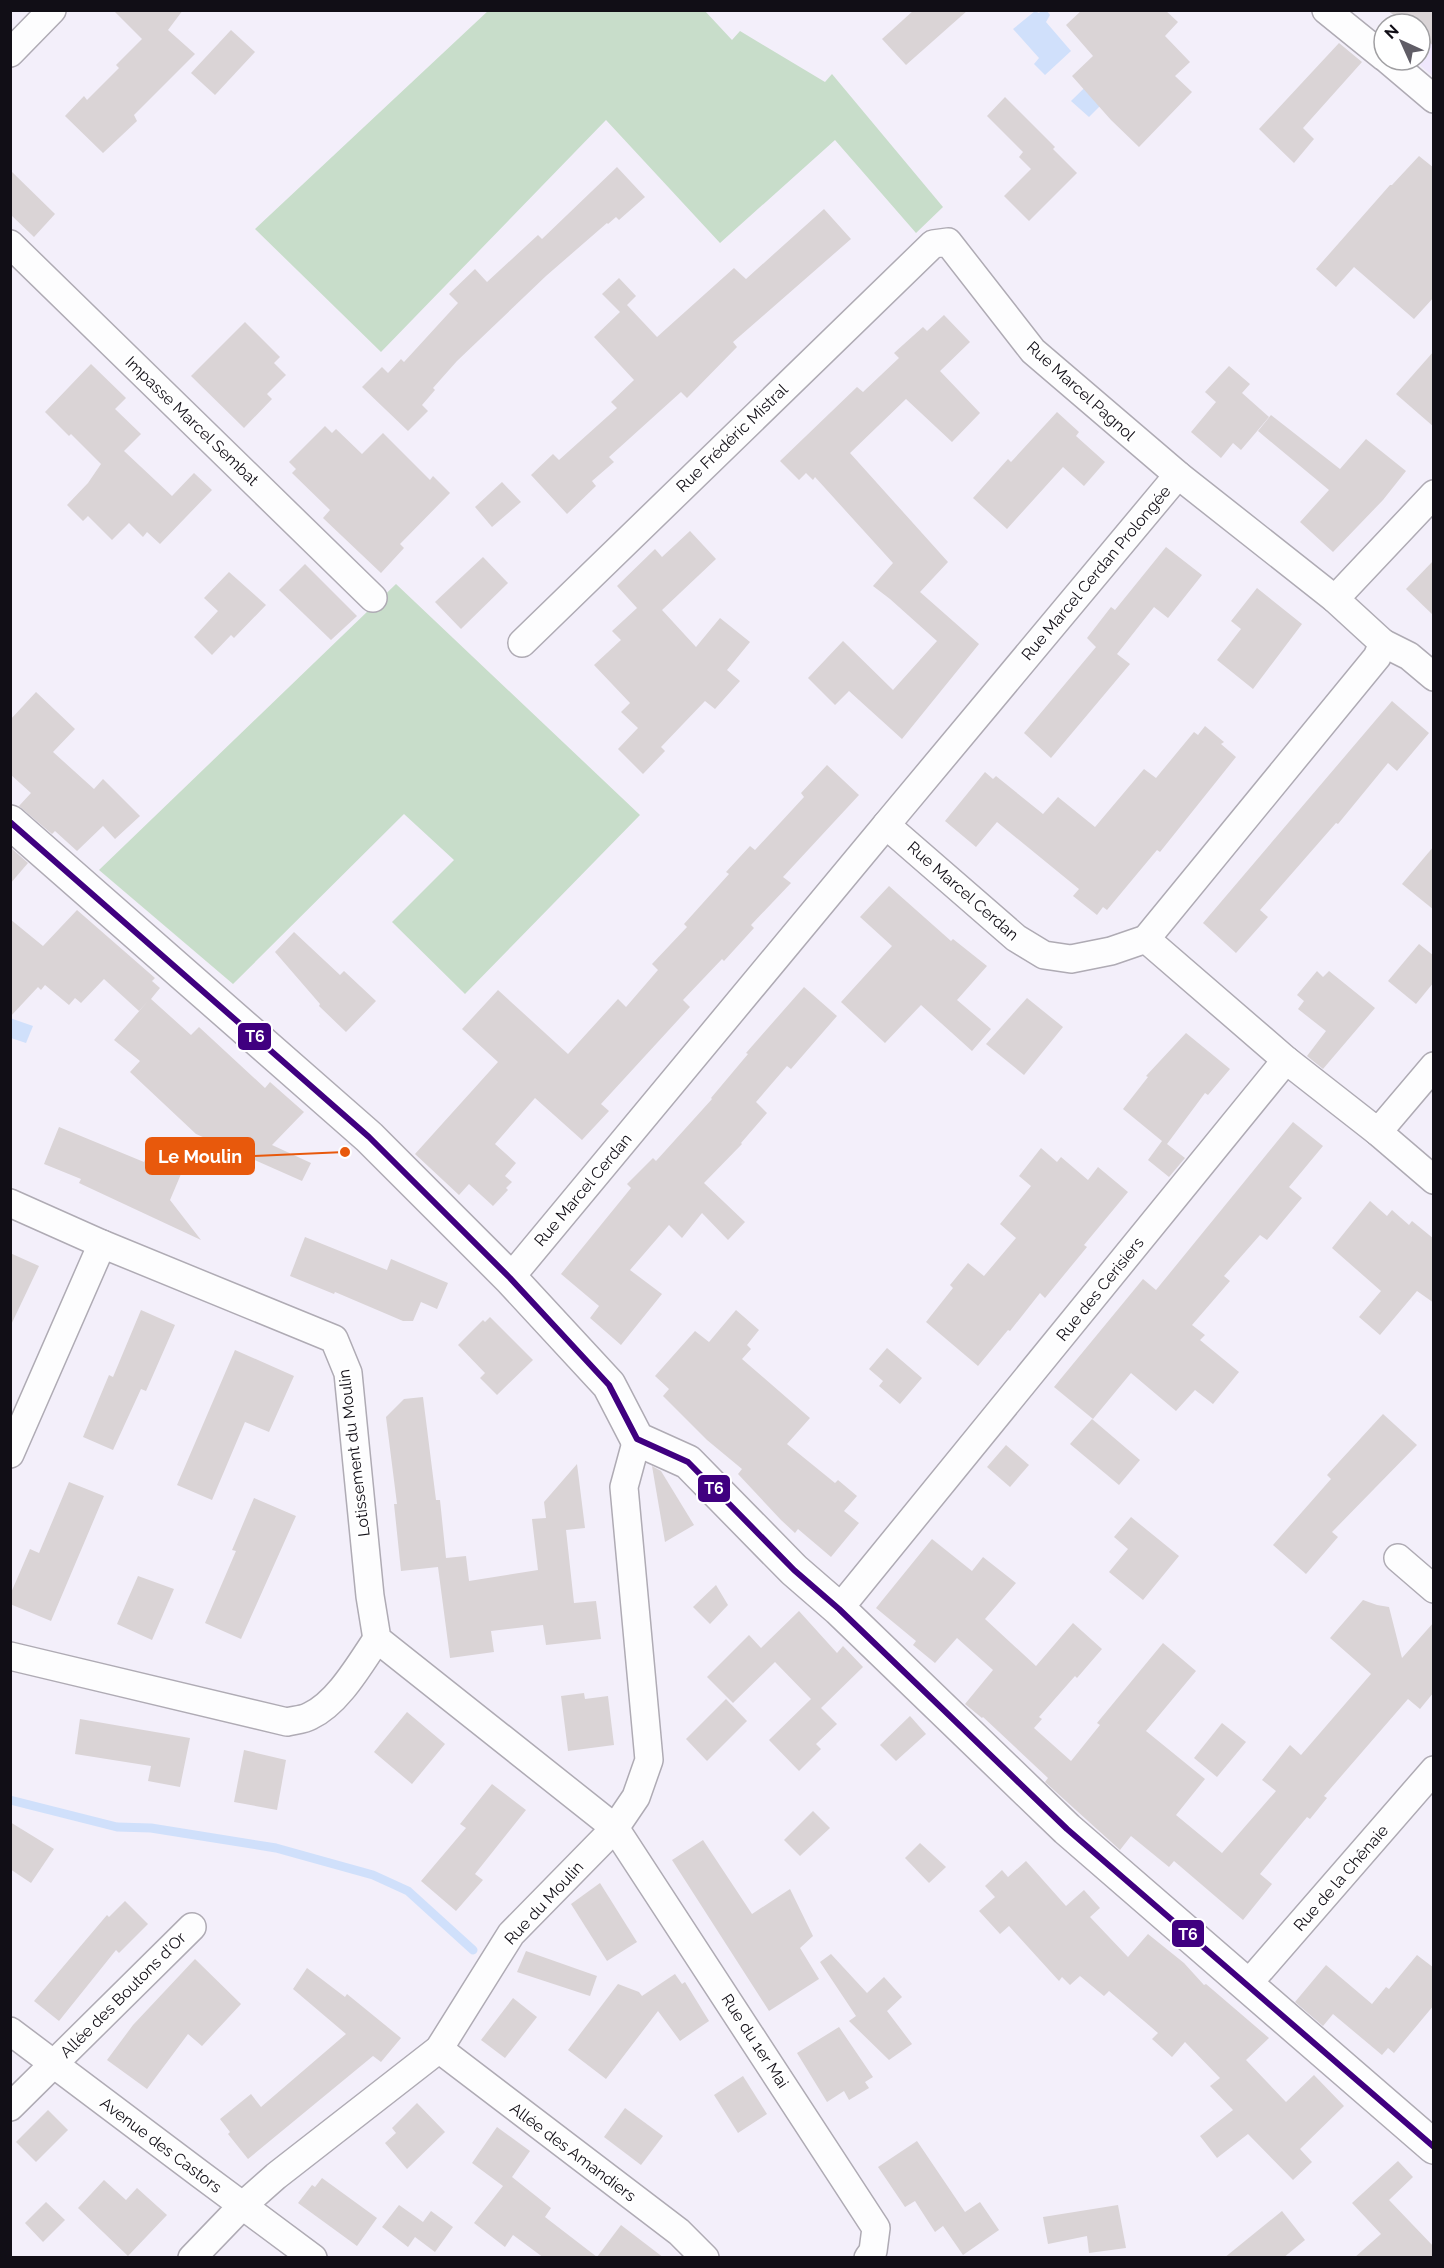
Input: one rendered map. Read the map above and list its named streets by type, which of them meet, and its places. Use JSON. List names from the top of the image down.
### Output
{
  "streets": {
    "street": [
      "Rue Marcel Pagnol",
      "Impasse Marcel Sembat",
      "Rue Frédéric Mistral",
      "Rue Marcel Cerdan Prolongée",
      "Rue Marcel Cerdan",
      "Rue des Cerisiers",
      "Lotissement du Moulin",
      "Rue de la Chênaie",
      "Rue du Moulin",
      "Allée des Boutons d'Or",
      "Rue du 1er Mai",
      "Avenue des Castors",
      "Allée des Amandiers"
    ]
  },
  "crossings": [
    ["Rue Marcel Pagnol", "Rue Frédéric Mistral"],
    ["Rue Marcel Pagnol", "Rue Marcel Cerdan Prolongée"],
    ["Rue Marcel Cerdan Prolongée", "Rue Marcel Cerdan"],
    ["Rue du Moulin", "Rue du 1er Mai"],
    ["Rue du Moulin", "Avenue des Castors"],
    ["Rue du Moulin", "Allée des Amandiers"],
    ["Allée des Boutons d'Or", "Avenue des Castors"]
  ],
  "places": ["Le Moulin"],
  "lines": ["transit line T6"],
  "north": "top left"
}
